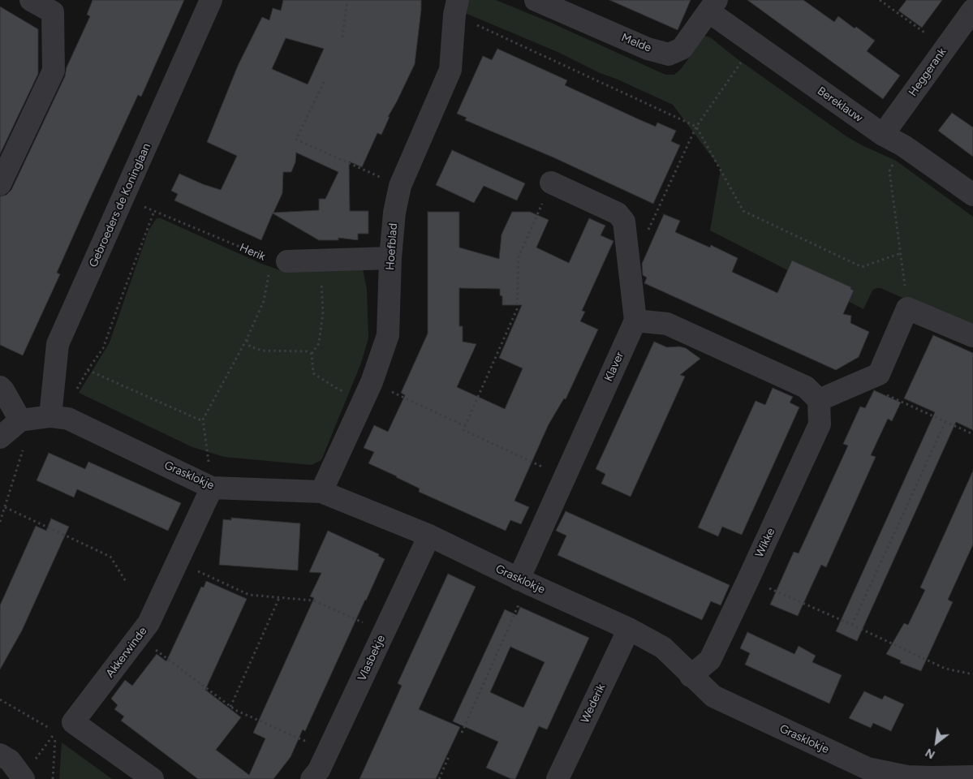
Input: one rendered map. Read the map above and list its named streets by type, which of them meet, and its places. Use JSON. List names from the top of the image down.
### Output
{
  "streets": {
    "street": [
      "Melde",
      "Heggerank",
      "Bereklauw",
      "Gebroeders de Koninglaan",
      "Hoefblad",
      "Klaver",
      "Grasklokje",
      "Wikke",
      "Akkerwinde",
      "Vlasbekje",
      "Wederik"
    ],
    "path": ["Herik"]
  },
  "crossings": [
    ["Melde", "Bereklauw"],
    ["Heggerank", "Bereklauw"],
    ["Gebroeders de Koninglaan", "Herik"],
    ["Gebroeders de Koninglaan", "Grasklokje"],
    ["Hoefblad", "Grasklokje"],
    ["Klaver", "Grasklokje"],
    ["Grasklokje", "Wikke"],
    ["Grasklokje", "Akkerwinde"],
    ["Grasklokje", "Vlasbekje"],
    ["Grasklokje", "Wederik"]
  ],
  "north": "bottom left"
}
